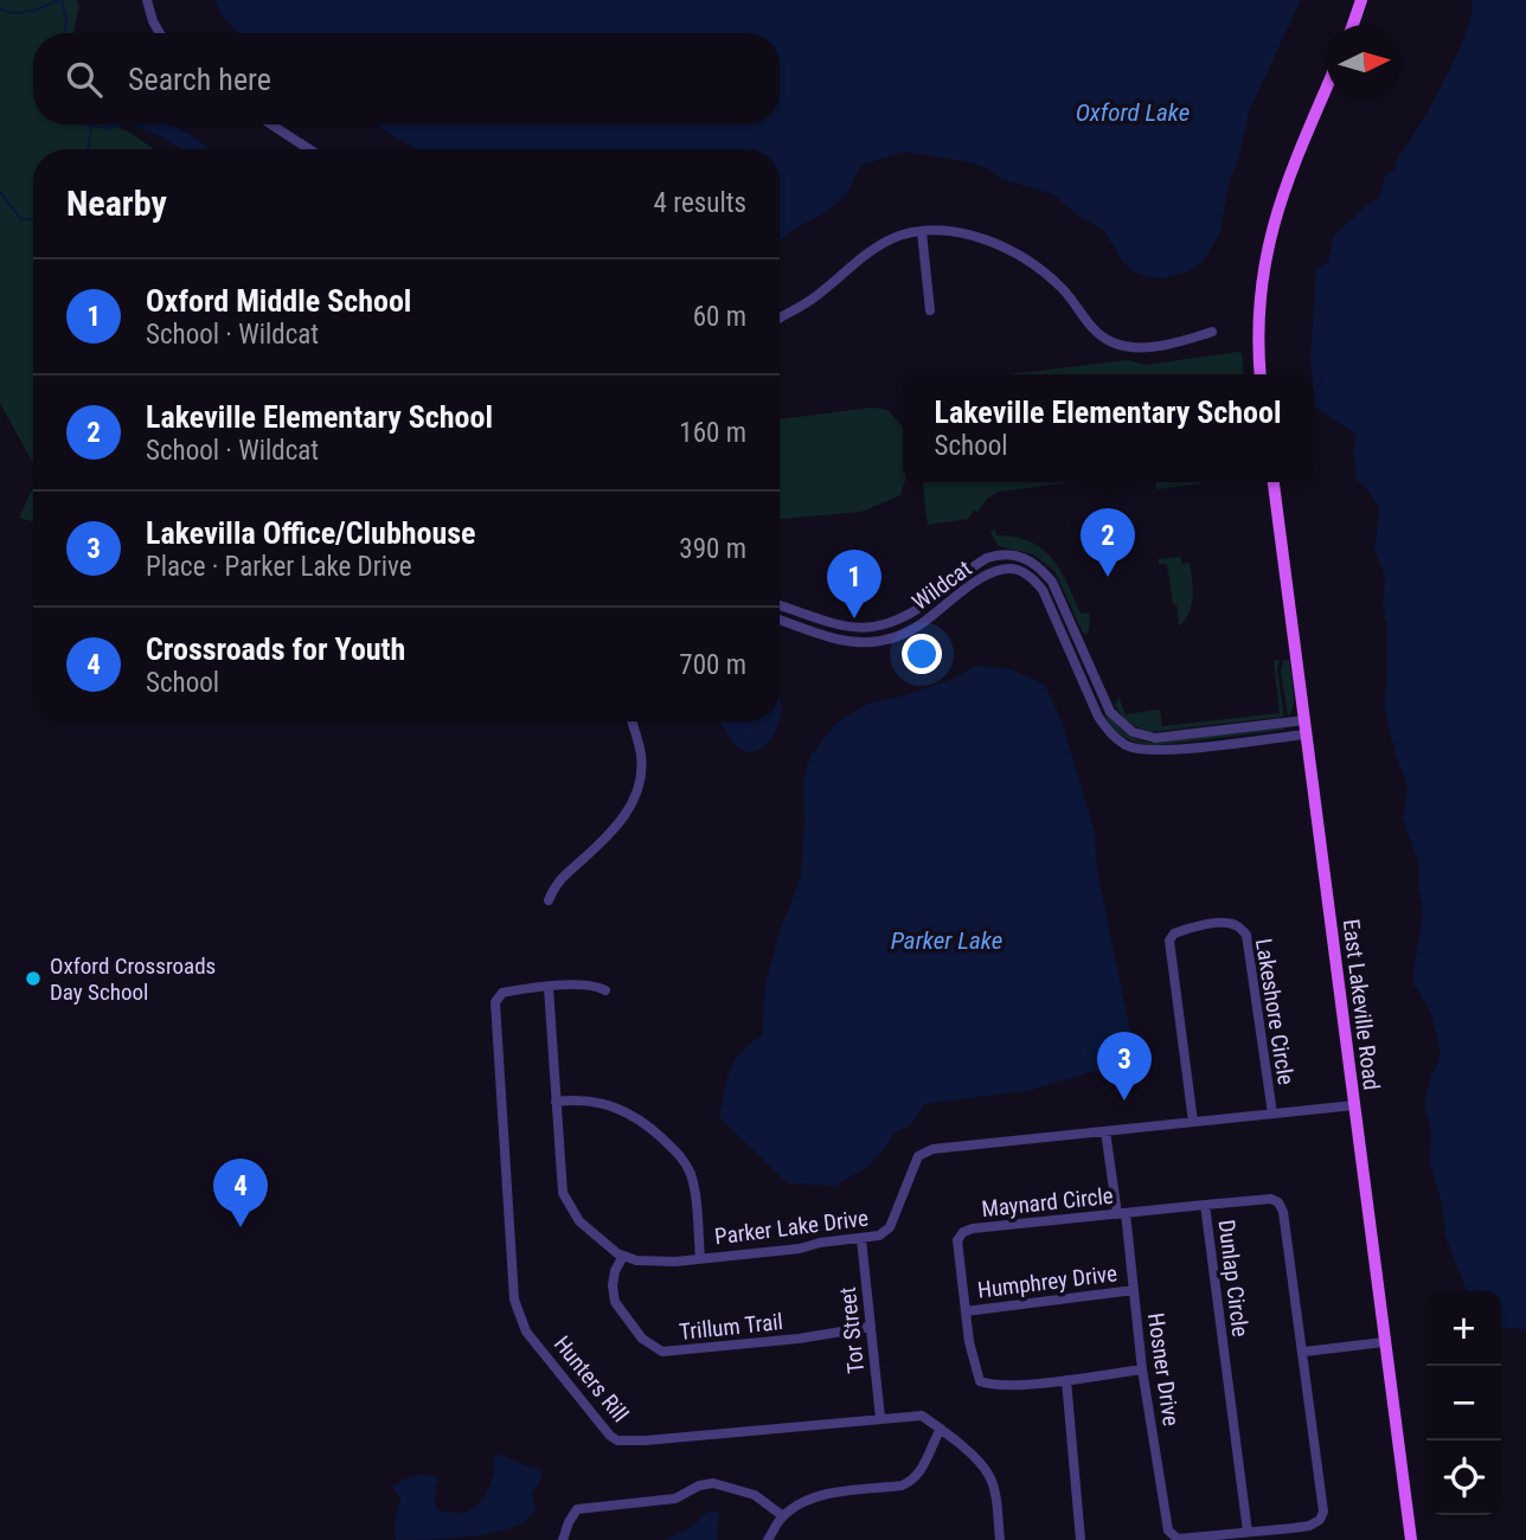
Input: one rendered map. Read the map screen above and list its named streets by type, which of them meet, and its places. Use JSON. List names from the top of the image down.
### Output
{
  "streets": {
    "main road": ["East Lakeville Road"],
    "street": [
      "Wildcat",
      "Lakeshore Circle",
      "Maynard Circle",
      "Parker Lake Drive",
      "Dunlap Circle",
      "Humphrey Drive",
      "Trillum Trail",
      "Tor Street",
      "Hosner Drive",
      "Hunters Rill"
    ]
  },
  "crossings": [
    ["Wildcat", "East Lakeville Road"],
    ["East Lakeville Road", "Parker Lake Drive"],
    ["Lakeshore Circle", "Parker Lake Drive"],
    ["Maynard Circle", "Dunlap Circle"],
    ["Maynard Circle", "Humphrey Drive"],
    ["Maynard Circle", "Hosner Drive"],
    ["Parker Lake Drive", "Trillum Trail"],
    ["Parker Lake Drive", "Tor Street"],
    ["Parker Lake Drive", "Hosner Drive"],
    ["Dunlap Circle", "Hosner Drive"],
    ["Humphrey Drive", "Hosner Drive"],
    ["Trillum Trail", "Tor Street"],
    ["Tor Street", "Hunters Rill"]
  ],
  "water": ["Oxford Lake", "Parker Lake"],
  "places": ["Oxford Crossroads Day School"],
  "north": "right",
  "page": {
    "search": "Search here",
    "heading": ["Nearby", "4 results"],
    "list": [
      {
        "mark": "1",
        "name": "Oxford Middle School",
        "note": "School · Wildcat",
        "value": "60 m"
      },
      {
        "mark": "2",
        "name": "Lakeville Elementary School",
        "note": "School · Wildcat",
        "value": "160 m"
      },
      {
        "mark": "3",
        "name": "Lakevilla Office/Clubhouse",
        "note": "Place · Parker Lake Drive",
        "value": "390 m"
      },
      {
        "mark": "4",
        "name": "Crossroads for Youth",
        "note": "School",
        "value": "700 m"
      }
    ],
    "popup": ["Lakeville Elementary School", "School"],
    "pins": [
      "2",
      "1",
      "3",
      "4"
    ],
    "map_buttons": ["+", "−"]
  }
}
